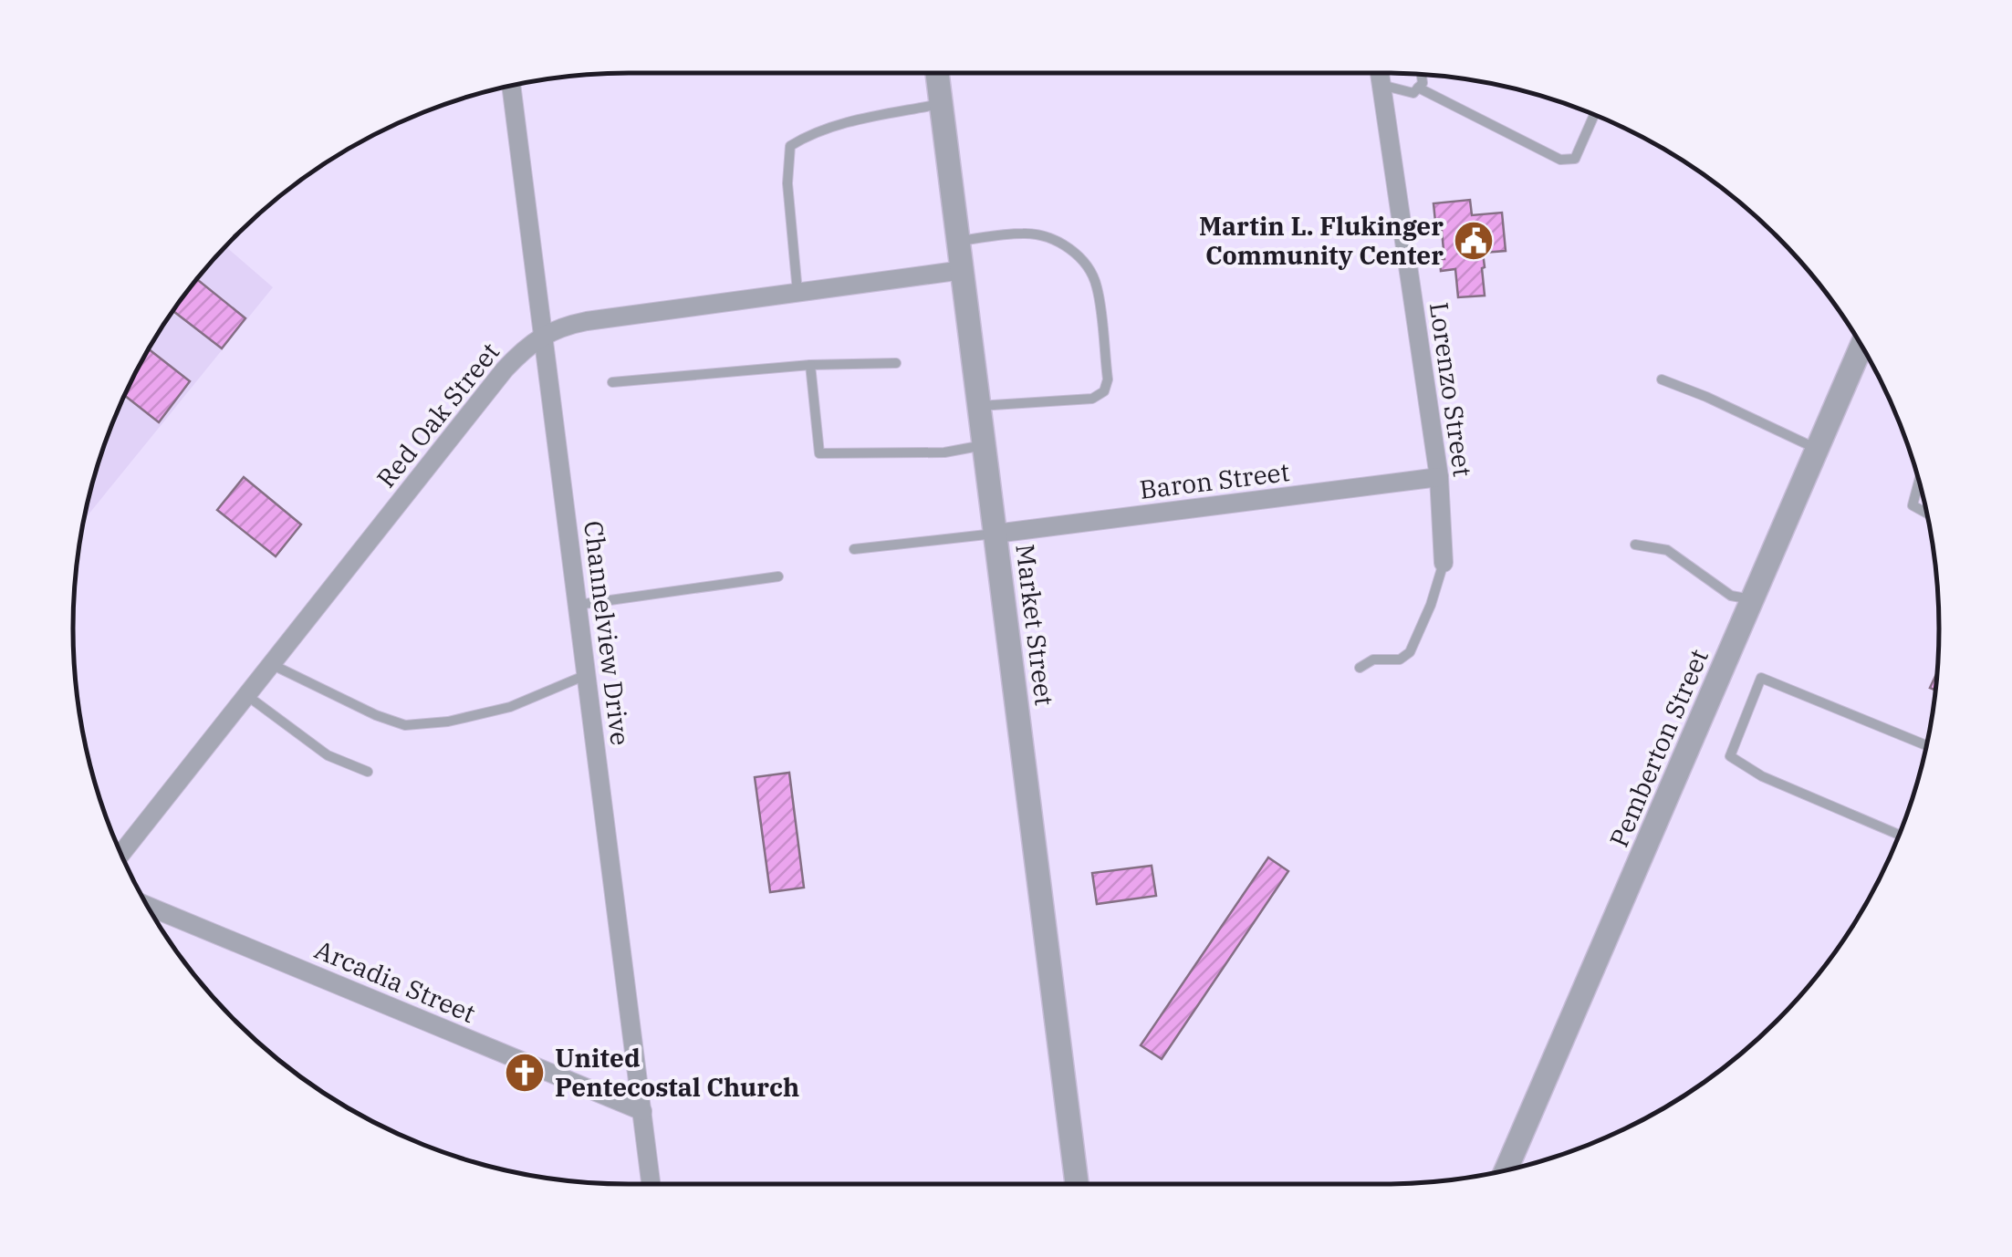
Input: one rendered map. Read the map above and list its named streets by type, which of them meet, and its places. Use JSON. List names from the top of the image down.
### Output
{
  "streets": {
    "street": [
      "Lorenzo Street",
      "Red Oak Street",
      "Baron Street",
      "Market Street",
      "Channelview Drive",
      "Pemberton Street",
      "Arcadia Street"
    ]
  },
  "crossings": [
    ["Lorenzo Street", "Baron Street"],
    ["Red Oak Street", "Market Street"],
    ["Red Oak Street", "Channelview Drive"],
    ["Baron Street", "Market Street"],
    ["Channelview Drive", "Arcadia Street"]
  ],
  "places": {
    "public building": ["Martin L. Flukinger Community Center"],
    "church": ["United Pentecostal Church"]
  }
}
